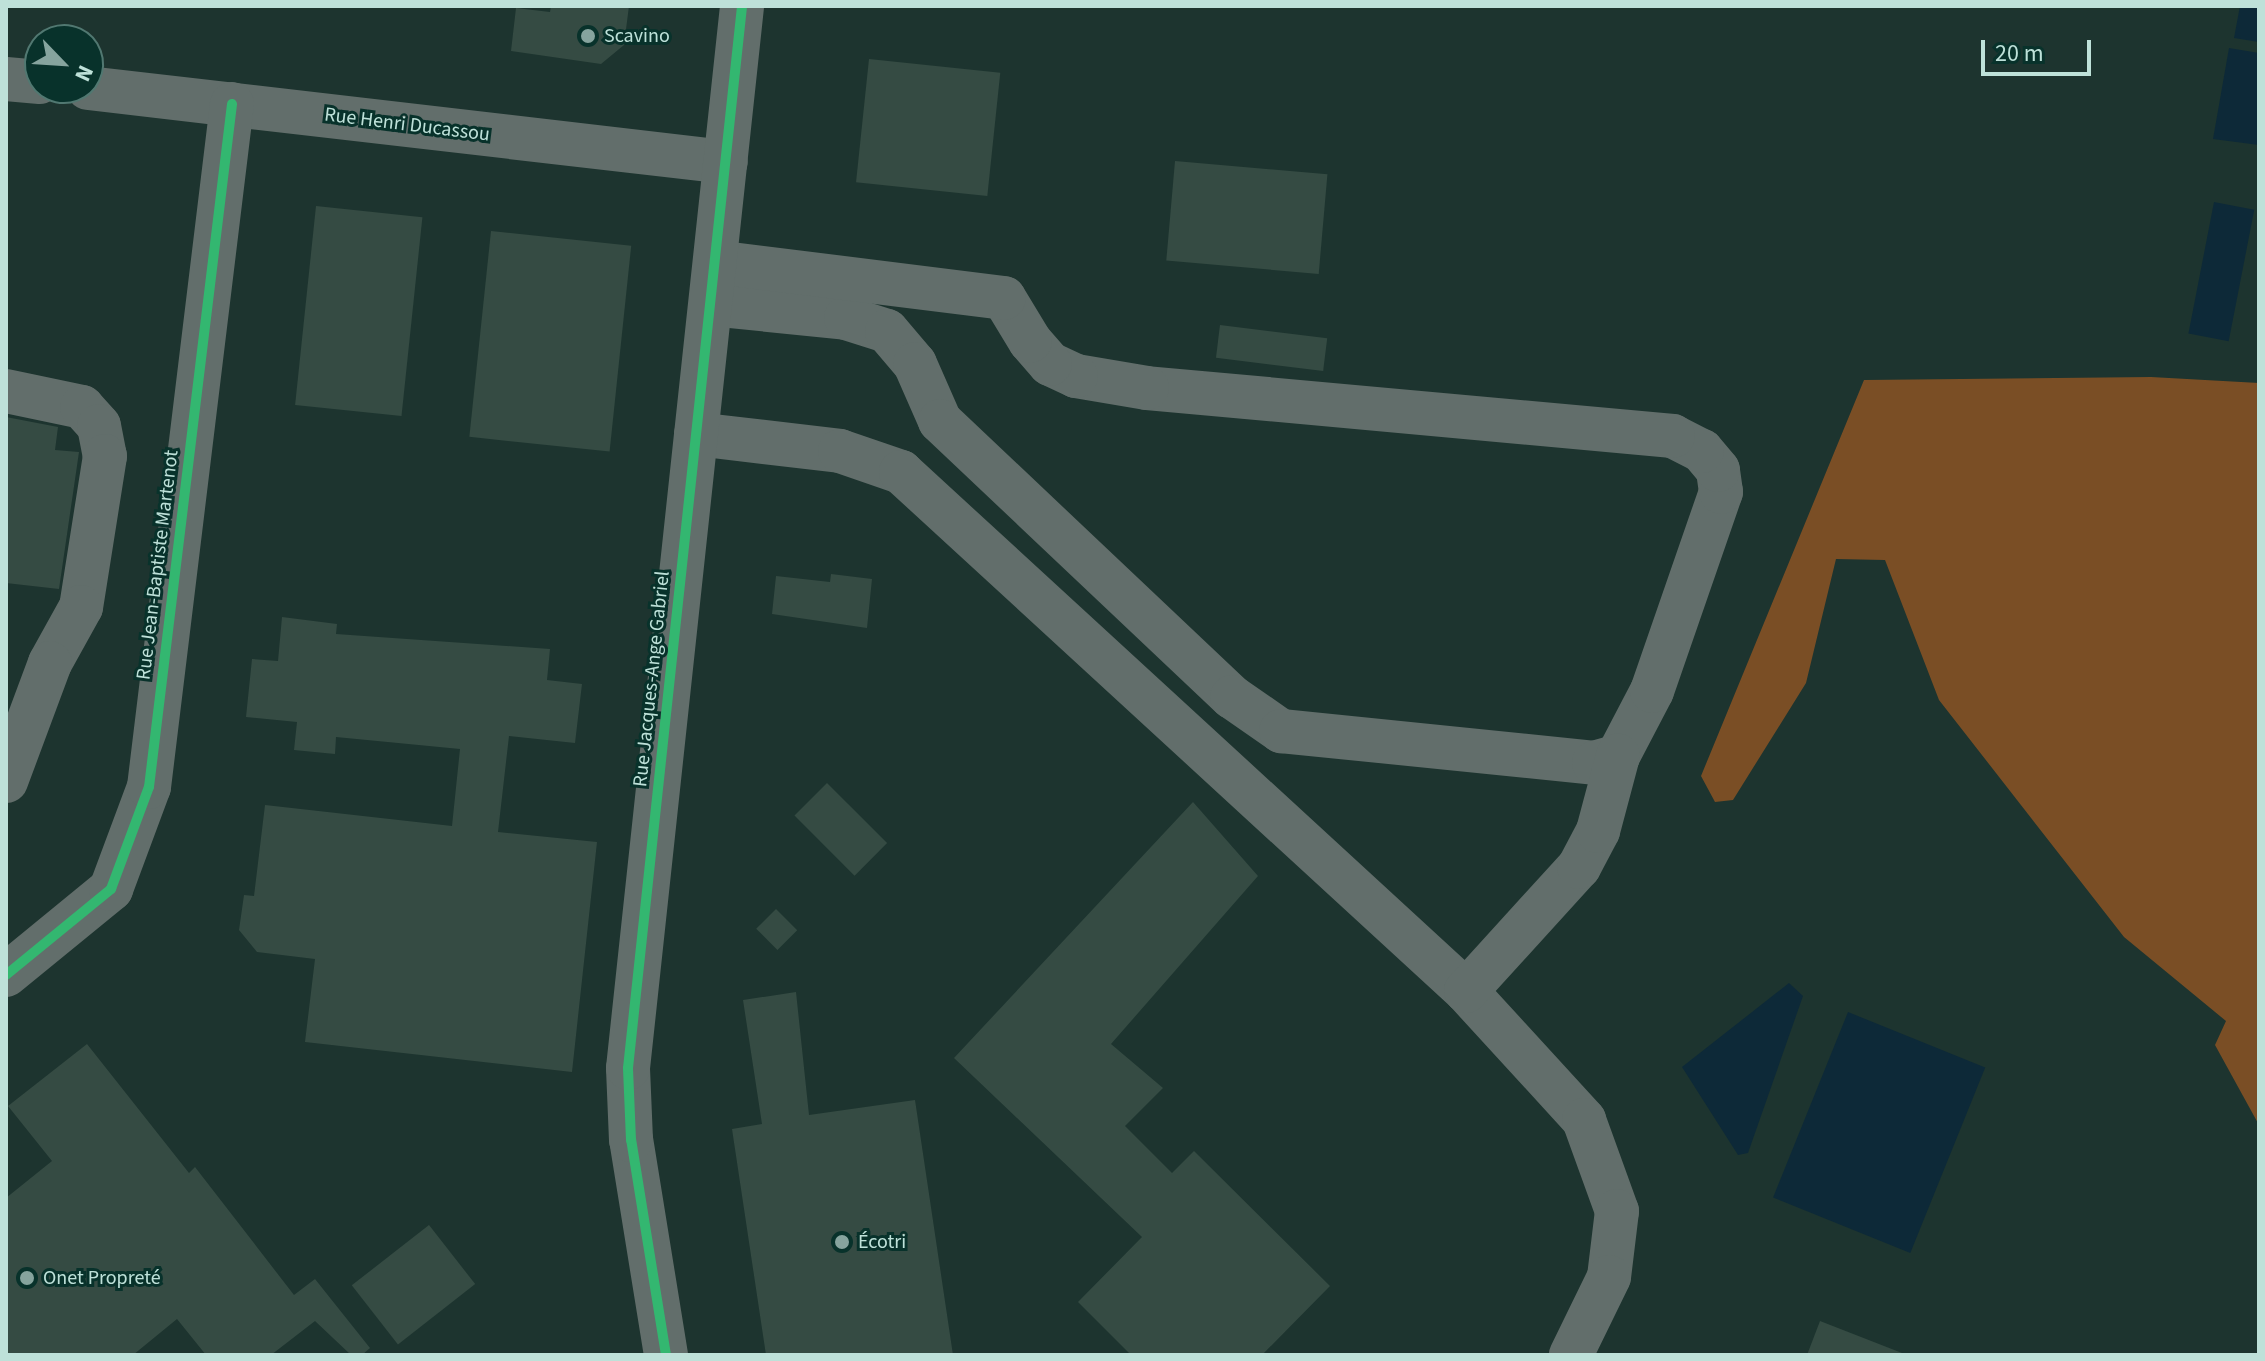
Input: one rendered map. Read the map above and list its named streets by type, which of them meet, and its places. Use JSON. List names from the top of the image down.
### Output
{
  "streets": {
    "street": ["Rue Henri Ducassou", "Rue Jean-Baptiste Martenot", "Rue Jacques-Ange Gabriel"]
  },
  "crossings": [
    ["Rue Henri Ducassou", "Rue Jean-Baptiste Martenot"],
    ["Rue Henri Ducassou", "Rue Jacques-Ange Gabriel"]
  ],
  "places": ["Scavino", "Écotri", "Onet Propreté"],
  "scale_bar": "20 m",
  "north": "bottom right"
}
